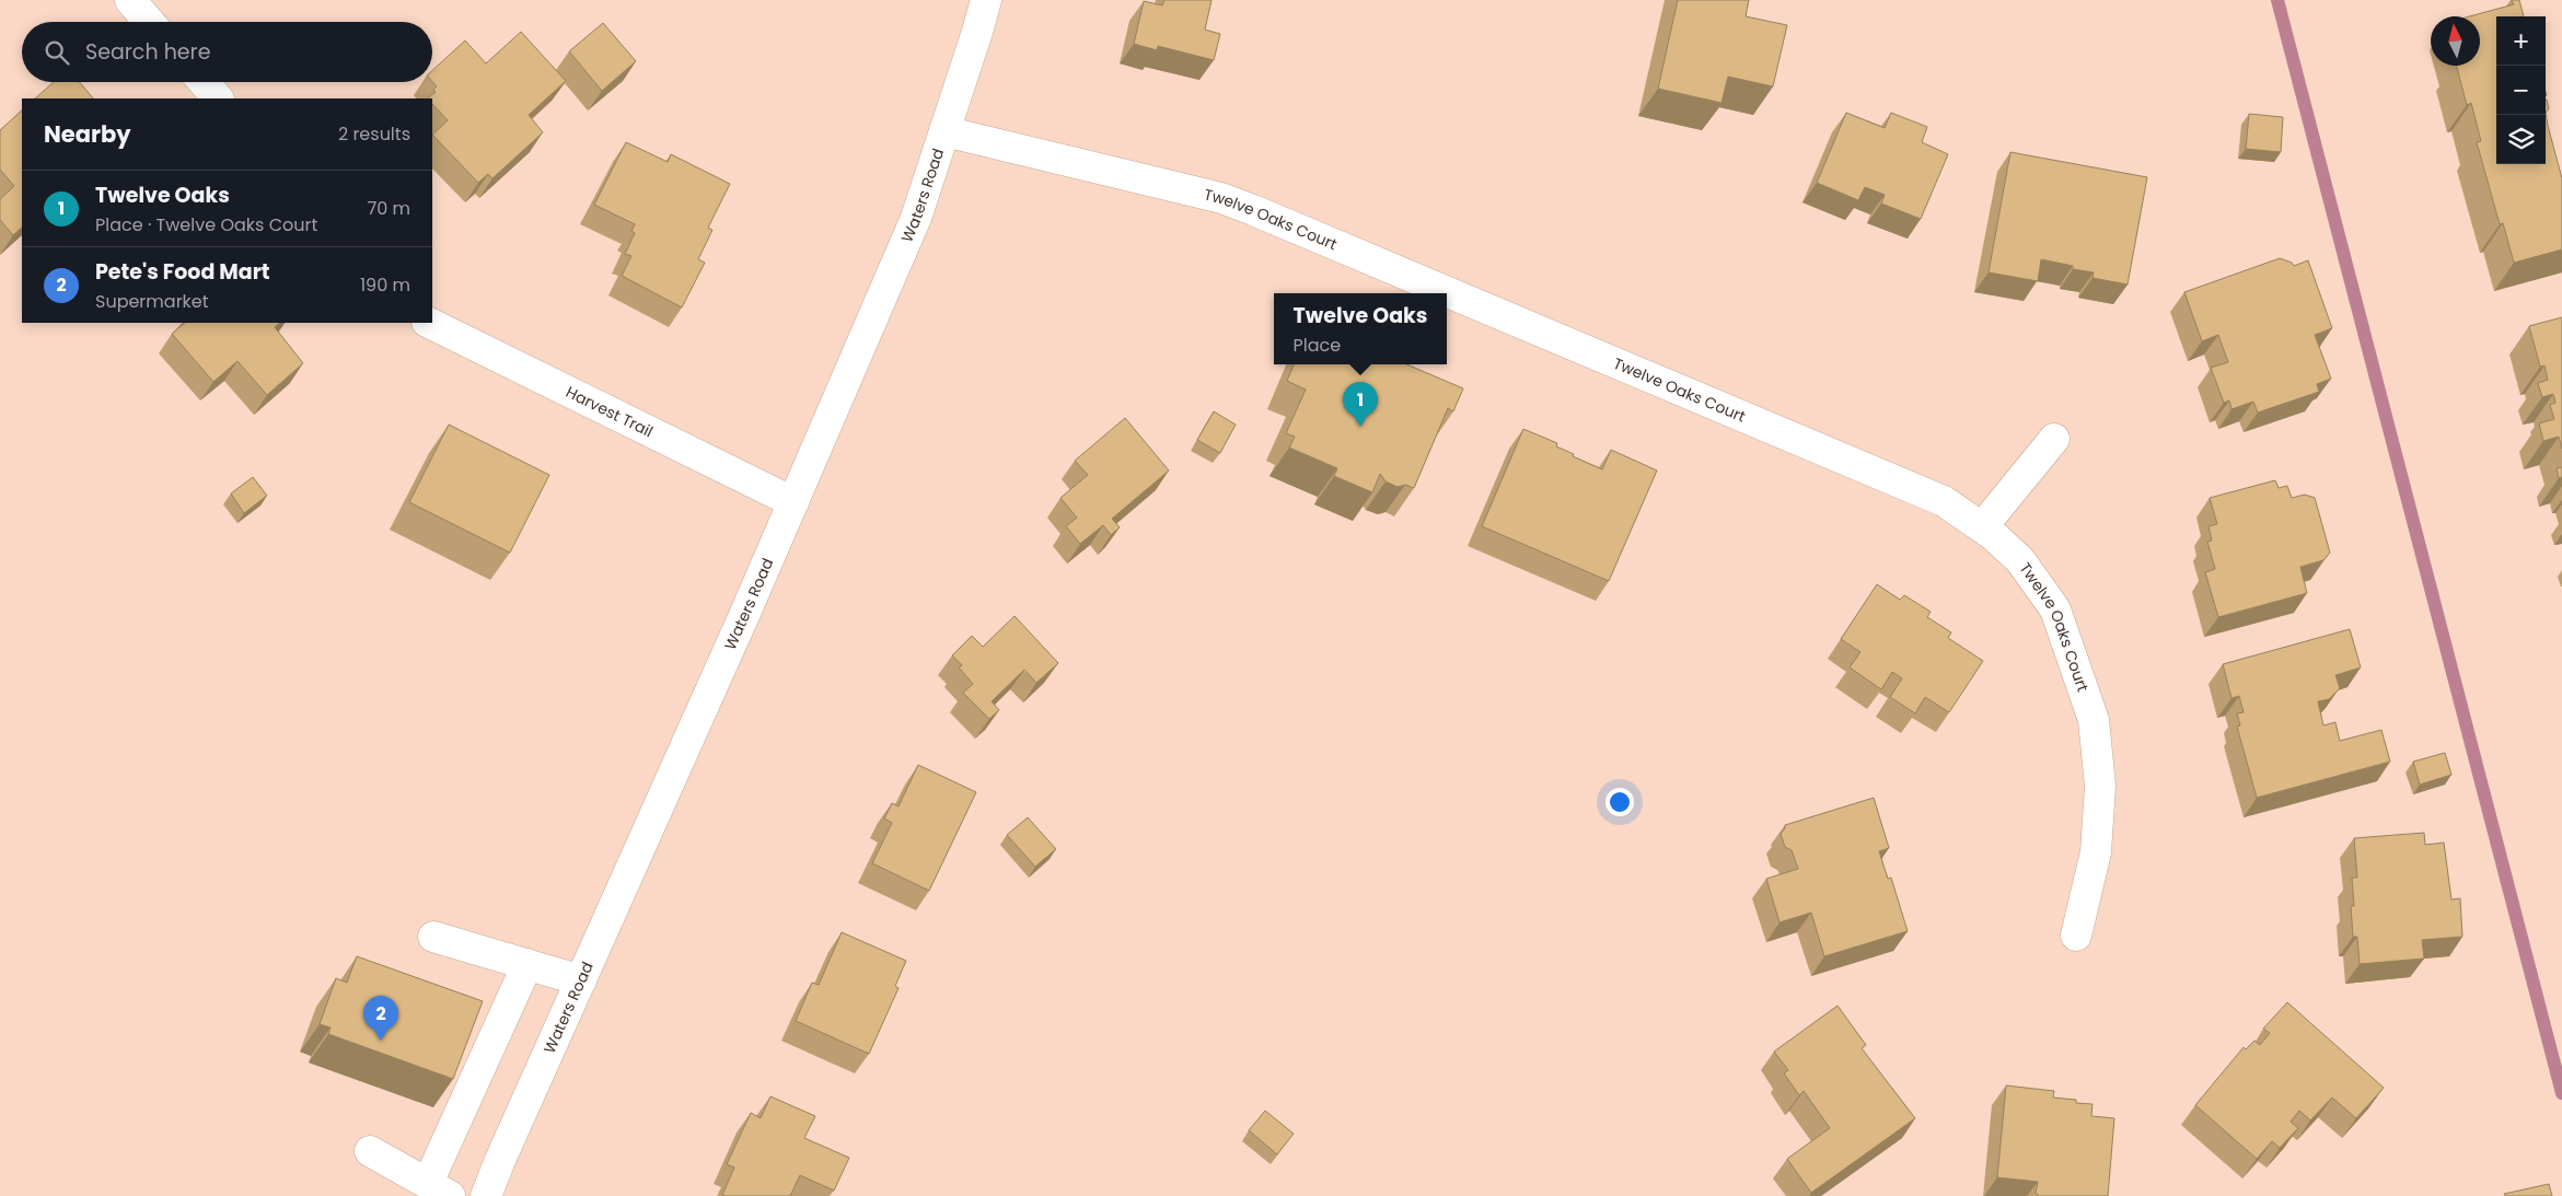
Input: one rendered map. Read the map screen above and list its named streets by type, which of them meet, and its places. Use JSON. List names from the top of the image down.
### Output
{
  "streets": {
    "street": ["Waters Road", "Twelve Oaks Court", "Harvest Trail"]
  },
  "crossings": [
    ["Waters Road", "Twelve Oaks Court"],
    ["Waters Road", "Harvest Trail"]
  ],
  "north": "top",
  "page": {
    "map_buttons": ["+", "−"],
    "search": "Search here",
    "heading": ["Nearby", "2 results"],
    "list": [
      {
        "mark": "1",
        "name": "Twelve Oaks",
        "note": "Place · Twelve Oaks Court",
        "value": "70 m"
      },
      {
        "mark": "2",
        "name": "Pete's Food Mart",
        "note": "Supermarket",
        "value": "190 m"
      }
    ],
    "popup": ["Twelve Oaks", "Place"],
    "pins": ["1", "2"]
  }
}
